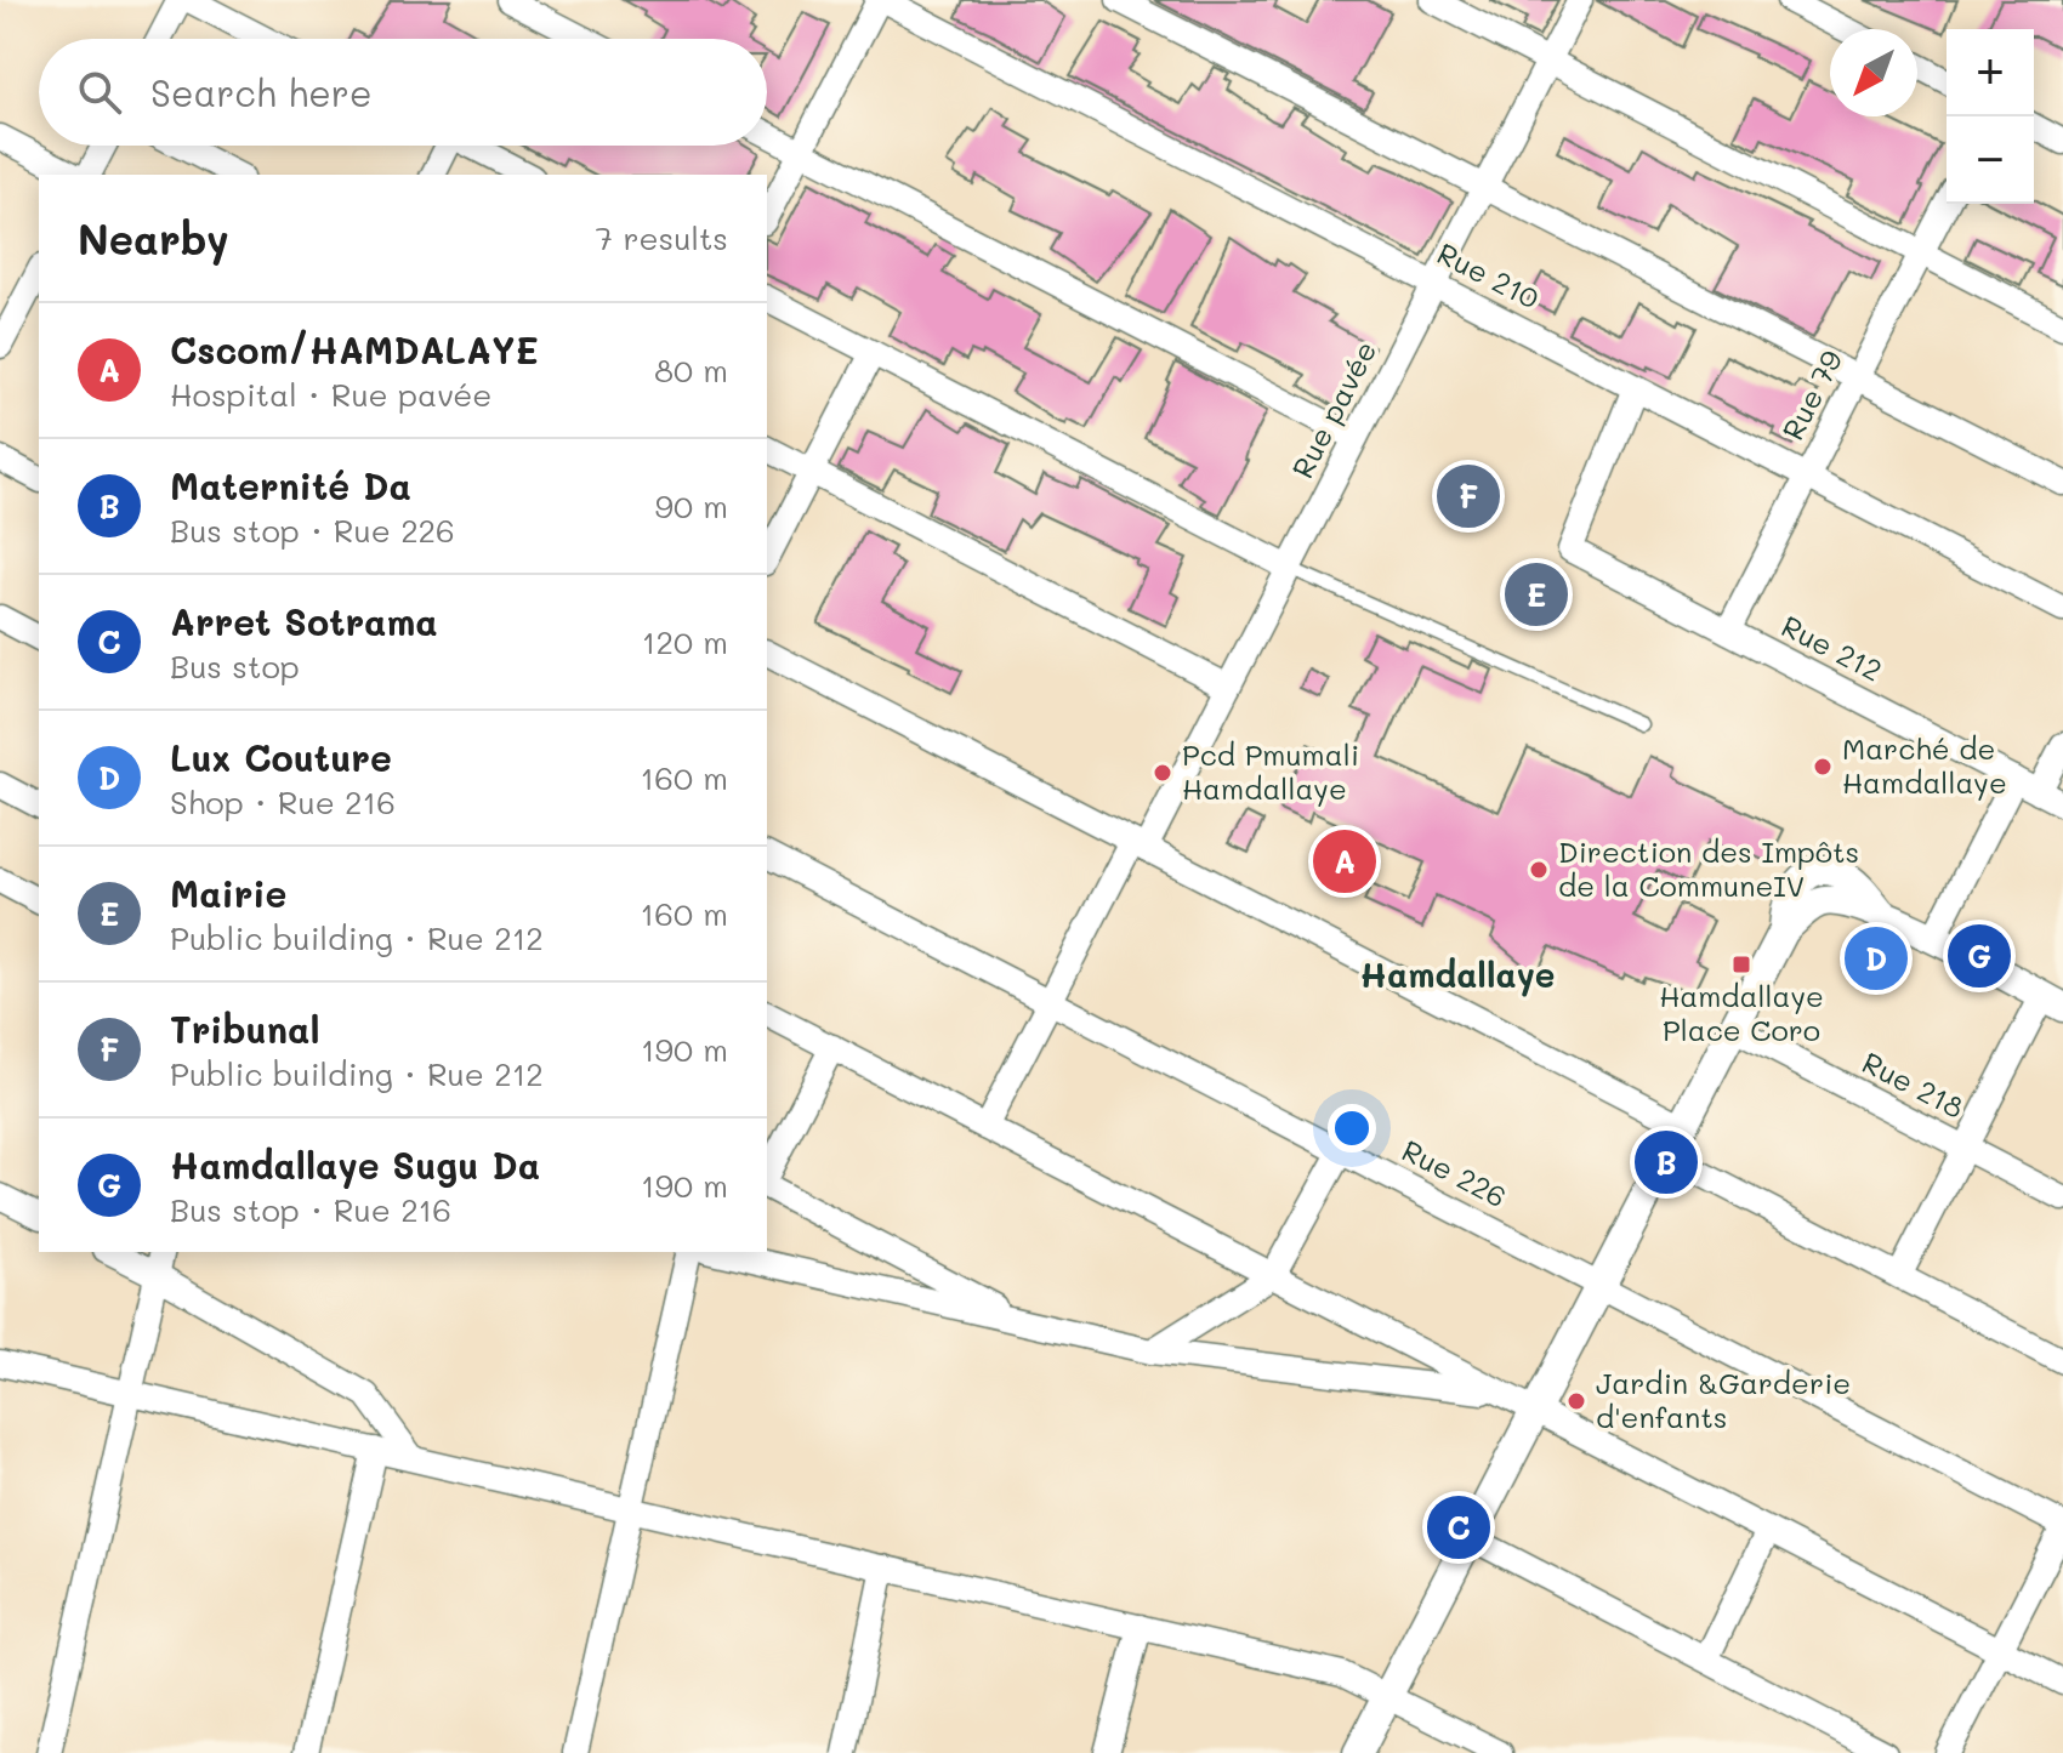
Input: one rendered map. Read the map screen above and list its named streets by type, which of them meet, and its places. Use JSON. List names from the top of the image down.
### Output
{
  "streets": {
    "street": [
      "Rue 210",
      "Rue 79",
      "Rue pavée",
      "Rue 212",
      "Rue 218",
      "Rue 226"
    ]
  },
  "crossings": [
    ["Rue 210", "Rue 79"],
    ["Rue 210", "Rue pavée"],
    ["Rue 210", "Rue 212"],
    ["Rue 79", "Rue 212"],
    ["Rue pavée", "Rue 226"]
  ],
  "districts": ["Hamdallaye"],
  "places": {
    "other": [
      "Marché de Hamdallaye",
      "Pcd Pmumali Hamdallaye",
      "Direction des Impôts de la CommuneIV",
      "Jardin &Garderie d'enfants"
    ],
    "transit": ["Hamdallaye Place Coro"]
  },
  "north": "bottom left",
  "page": {
    "map_buttons": ["+", "−"],
    "search": "Search here",
    "heading": ["Nearby", "7 results"],
    "list": [
      {
        "mark": "A",
        "name": "Cscom/HAMDALAYE",
        "note": "Hospital · Rue pavée",
        "value": "80 m"
      },
      {
        "mark": "B",
        "name": "Maternité Da",
        "note": "Bus stop · Rue 226",
        "value": "90 m"
      },
      {
        "mark": "C",
        "name": "Arret Sotrama",
        "note": "Bus stop",
        "value": "120 m"
      },
      {
        "mark": "D",
        "name": "Lux Couture",
        "note": "Shop · Rue 216",
        "value": "160 m"
      },
      {
        "mark": "E",
        "name": "Mairie",
        "note": "Public building · Rue 212",
        "value": "160 m"
      },
      {
        "mark": "F",
        "name": "Tribunal",
        "note": "Public building · Rue 212",
        "value": "190 m"
      },
      {
        "mark": "G",
        "name": "Hamdallaye Sugu Da",
        "note": "Bus stop · Rue 216",
        "value": "190 m"
      }
    ],
    "pins": [
      "F",
      "E",
      "A",
      "G",
      "D",
      "B",
      "C"
    ]
  }
}
